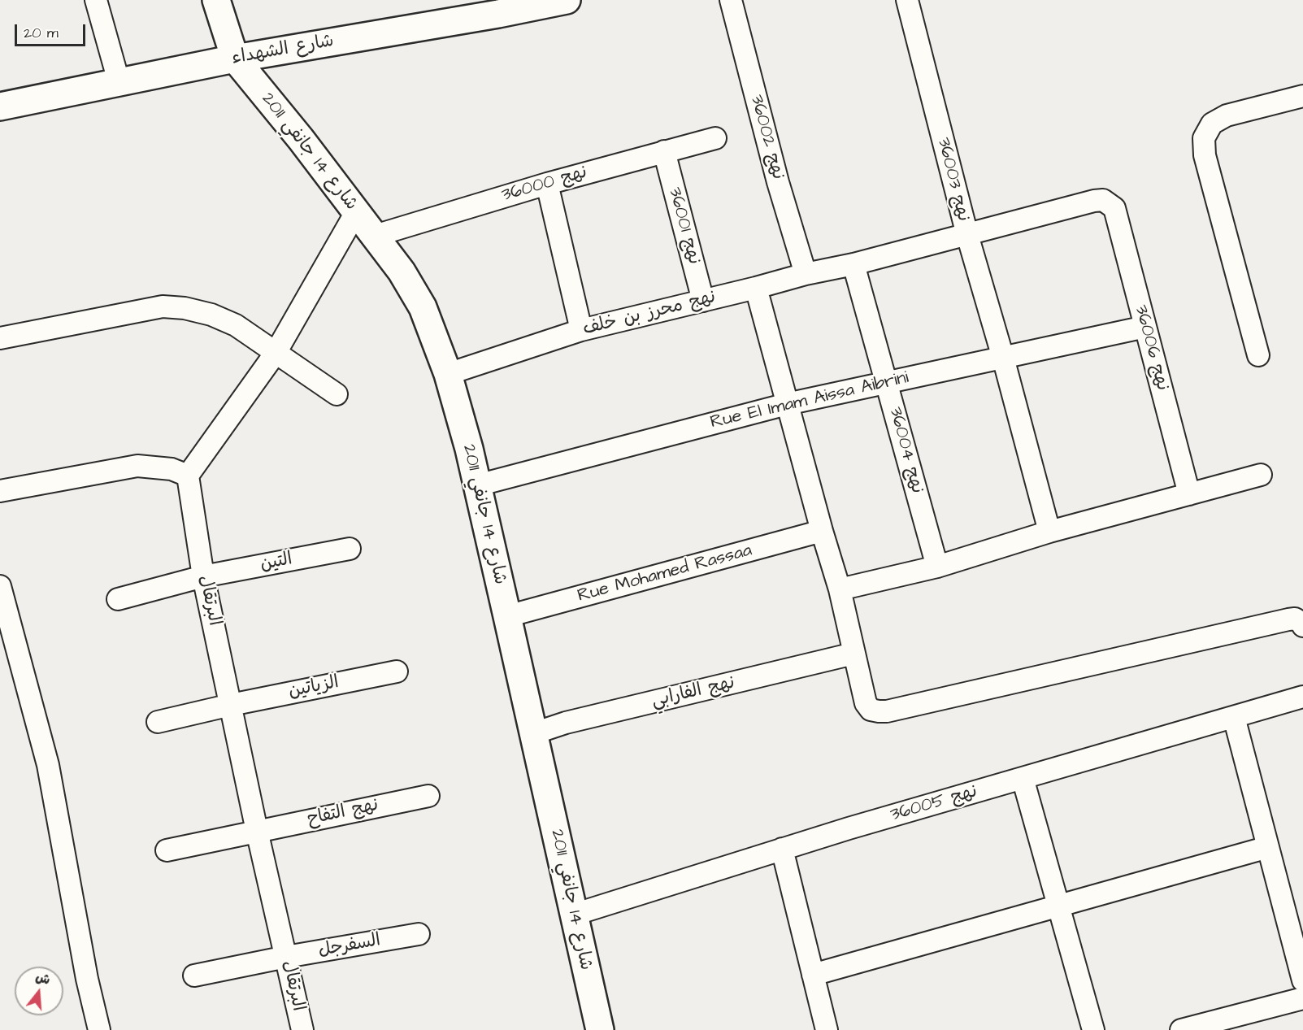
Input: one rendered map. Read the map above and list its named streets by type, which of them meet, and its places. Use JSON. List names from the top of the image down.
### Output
{
  "streets": {
    "street": [
      "شارع الشهداء",
      "نهج 36002",
      "شارع 14 جانفي 2011",
      "نهج 36003",
      "نهج 36000",
      "نهج 36001",
      "نهج محرز بن خلف",
      "نهج 36006",
      "Rue El Imam Aissa Aibrini",
      "نهج 36004",
      "التين",
      "Rue Mohamed Rassaa",
      "البرتقال",
      "الزياتين",
      "نهج الفارابي",
      "نهج 36005",
      "نهج التفاح",
      "السفرجل"
    ]
  },
  "crossings": [
    ["شارع الشهداء", "شارع 14 جانفي 2011"],
    ["نهج 36002", "نهج محرز بن خلف"],
    ["شارع 14 جانفي 2011", "نهج 36000"],
    ["شارع 14 جانفي 2011", "نهج محرز بن خلف"],
    ["شارع 14 جانفي 2011", "Rue El Imam Aissa Aibrini"],
    ["شارع 14 جانفي 2011", "Rue Mohamed Rassaa"],
    ["شارع 14 جانفي 2011", "نهج الفارابي"],
    ["شارع 14 جانفي 2011", "نهج 36005"],
    ["نهج 36003", "نهج محرز بن خلف"],
    ["نهج 36003", "Rue El Imam Aissa Aibrini"],
    ["نهج 36000", "نهج 36001"],
    ["نهج 36001", "نهج محرز بن خلف"],
    ["نهج محرز بن خلف", "نهج 36006"],
    ["نهج محرز بن خلف", "نهج 36004"],
    ["نهج 36006", "Rue El Imam Aissa Aibrini"],
    ["Rue El Imam Aissa Aibrini", "نهج 36004"],
    ["التين", "البرتقال"],
    ["البرتقال", "الزياتين"],
    ["البرتقال", "نهج التفاح"],
    ["البرتقال", "السفرجل"]
  ],
  "scale_bar": "20 m",
  "north": "top"
}
